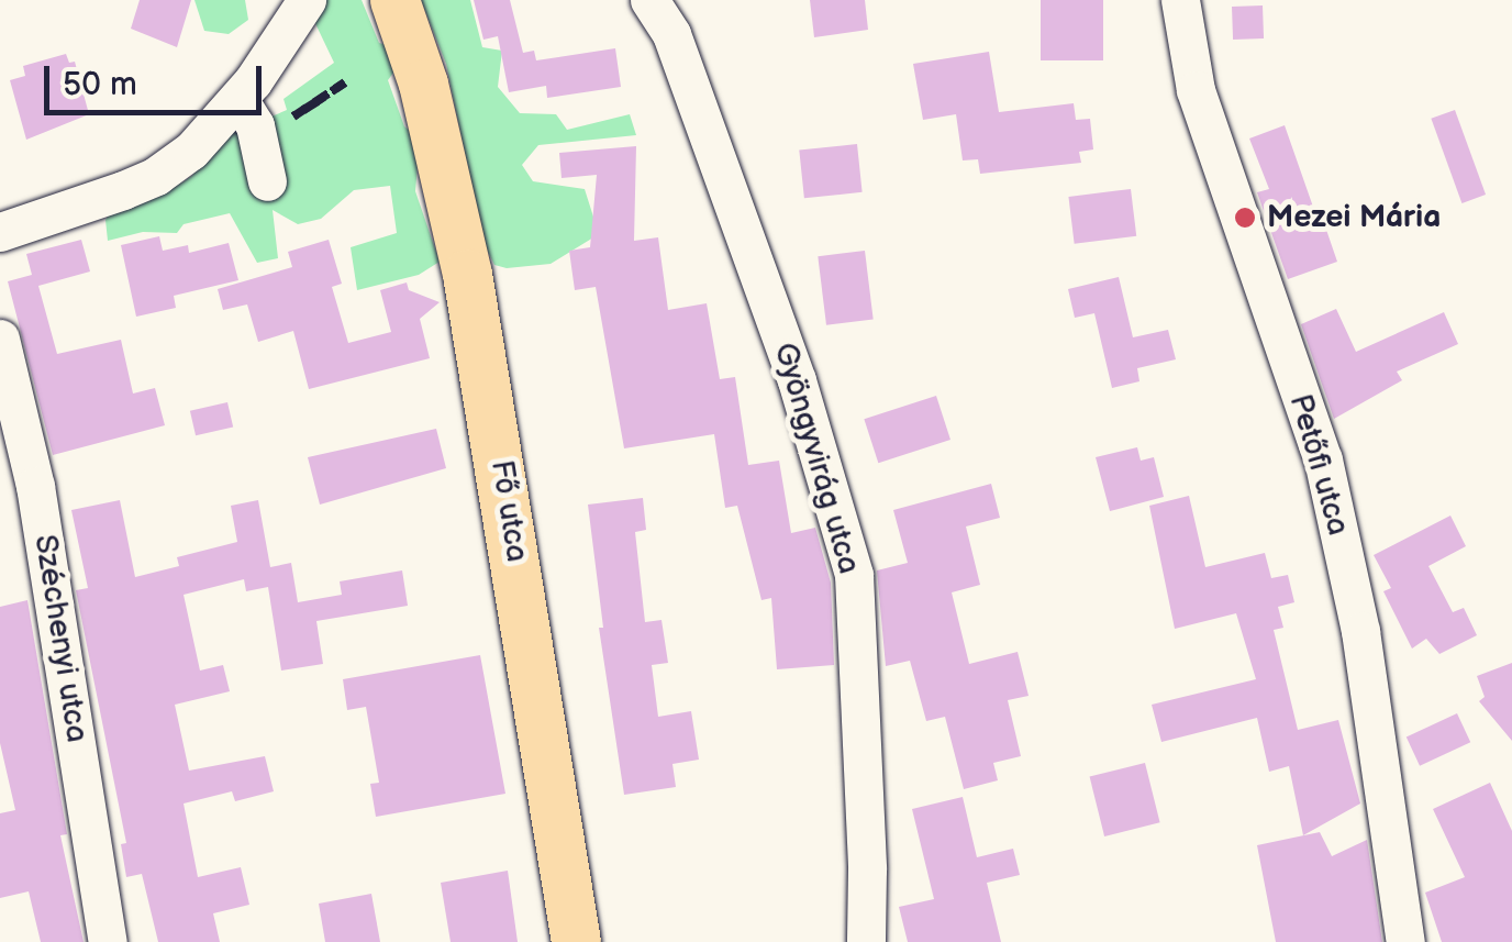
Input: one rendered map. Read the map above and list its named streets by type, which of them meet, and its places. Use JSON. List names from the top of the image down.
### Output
{
  "streets": {
    "main road": ["Fő utca"],
    "street": ["Gyöngyvirág utca", "Petőfi utca", "Széchenyi utca"]
  },
  "places": ["Mezei Mária"],
  "scale_bar": "50 m"
}
